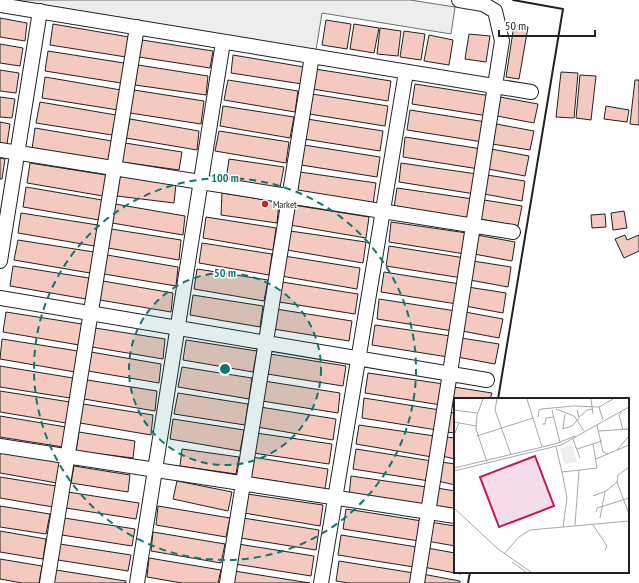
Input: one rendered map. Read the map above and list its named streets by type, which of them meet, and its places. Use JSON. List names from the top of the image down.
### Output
{
  "places": ["Market"],
  "scale_bar": "50 m",
  "rings": ["100 m", "50 m"]
}
